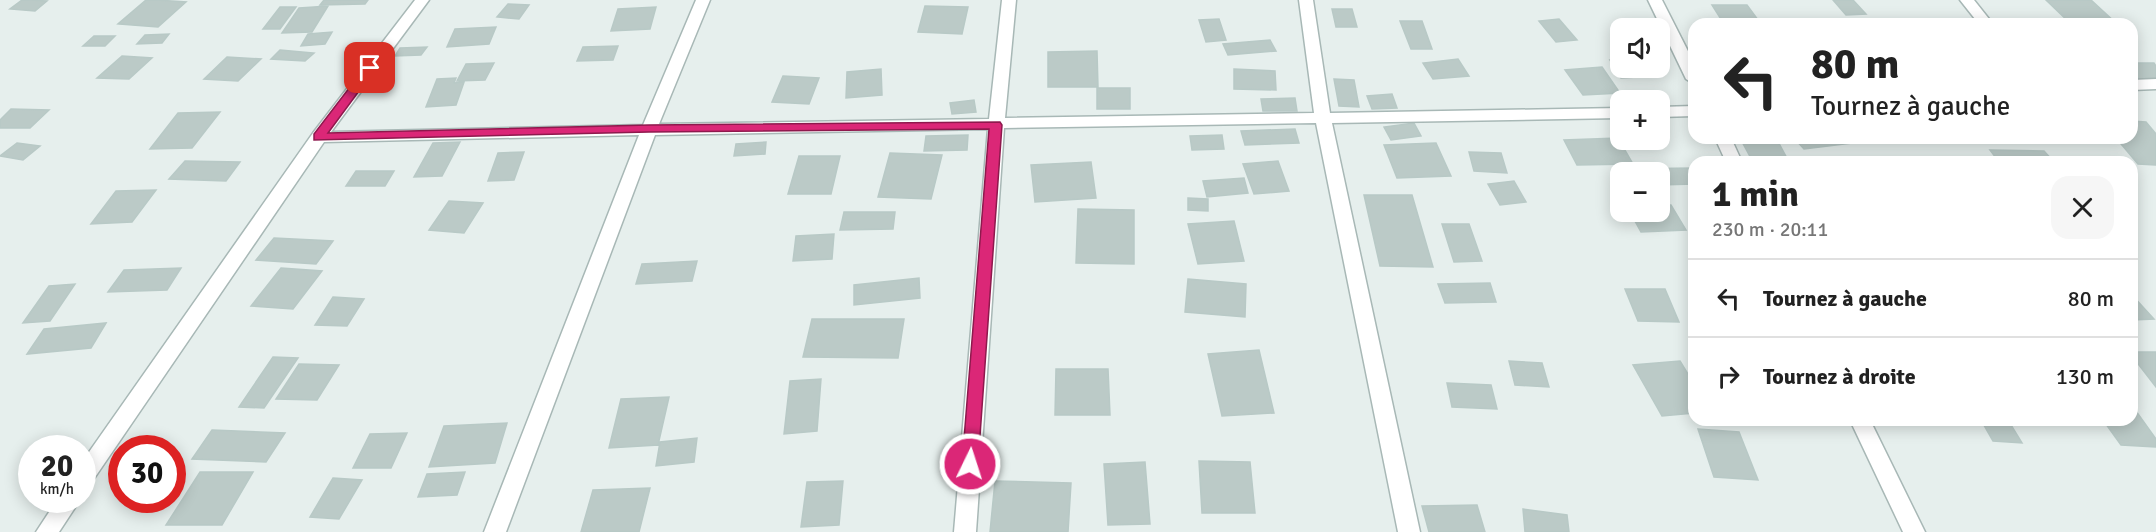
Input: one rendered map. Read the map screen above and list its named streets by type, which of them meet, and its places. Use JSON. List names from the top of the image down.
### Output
{
  "page": {
    "map_buttons": ["+", "−"],
    "turn": ["80 m", "Tournez à gauche"],
    "heading": ["1 min", "230 m · 20:11"],
    "list": [
      {
        "name": "Tournez à gauche",
        "value": "80 m"
      },
      {
        "name": "Tournez à droite",
        "value": "130 m"
      }
    ],
    "speed": "20 km/h",
    "limit": "30"
  }
}
